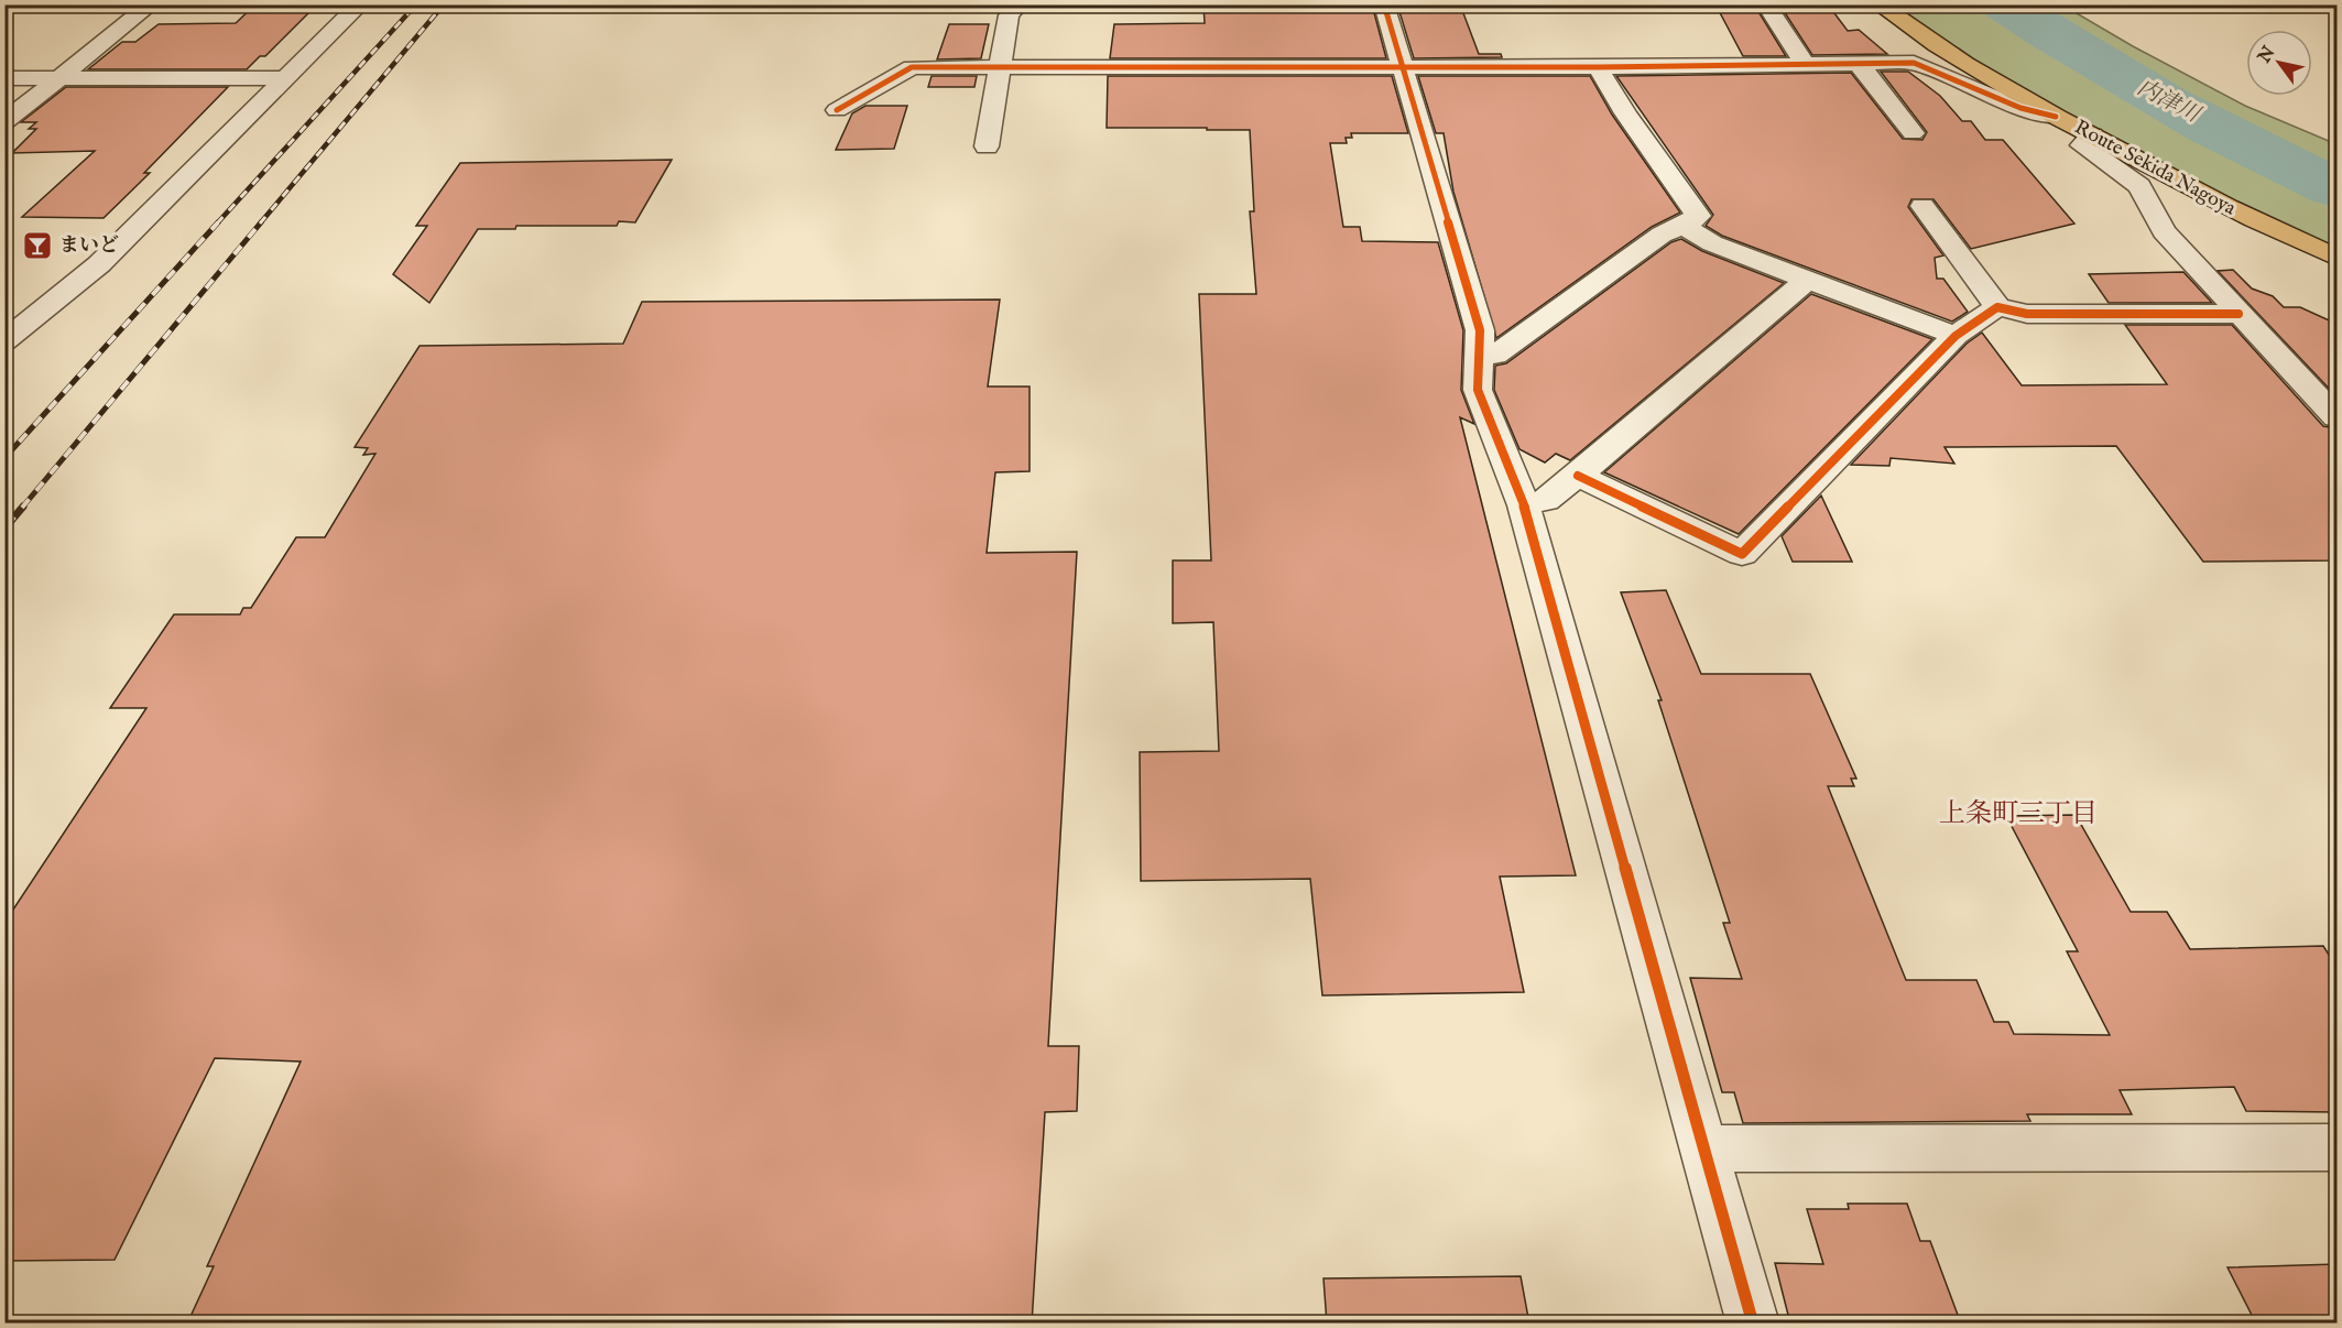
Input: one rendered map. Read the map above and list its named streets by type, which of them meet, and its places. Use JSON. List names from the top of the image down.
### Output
{
  "streets": {
    "main road": ["Route Sekida Nagoya"]
  },
  "districts": ["上条町三丁目"],
  "water": ["内津川"],
  "places": {
    "bar": ["まいど"]
  },
  "north": "top left"
}
